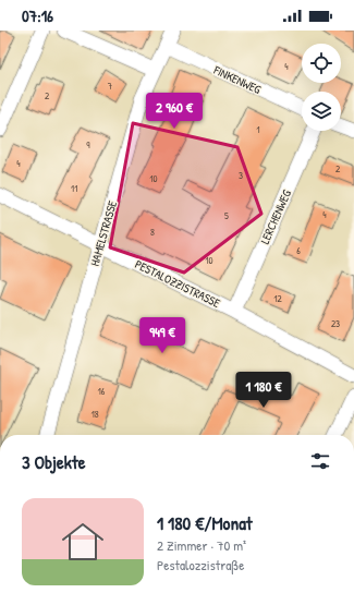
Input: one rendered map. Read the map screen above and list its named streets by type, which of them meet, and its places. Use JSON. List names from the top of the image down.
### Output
{
  "streets": {
    "street": [
      "FINKENWEG",
      "LERCHENWEG",
      "HAMELSTRASSE",
      "PESTALOZZISTRASSE"
    ]
  },
  "crossings": [
    ["FINKENWEG", "HAMELSTRASSE"],
    ["LERCHENWEG", "PESTALOZZISTRASSE"],
    ["HAMELSTRASSE", "PESTALOZZISTRASSE"]
  ],
  "house_numbers": [
    "4",
    "7",
    "2",
    "1",
    "9",
    "4",
    "2",
    "3",
    "10",
    "11",
    "4",
    "5",
    "8",
    "6",
    "10",
    "12",
    "23",
    "16",
    "18"
  ],
  "page": {
    "status": "07:16",
    "price": ["2 960 €", "949 €", "1 180 €"],
    "heading": "3 Objekte",
    "list": [
      {
        "name": "1 180 €/Monat",
        "note": "2 Zimmer · 70 m² · Pestalozzistraße"
      }
    ]
  }
}
